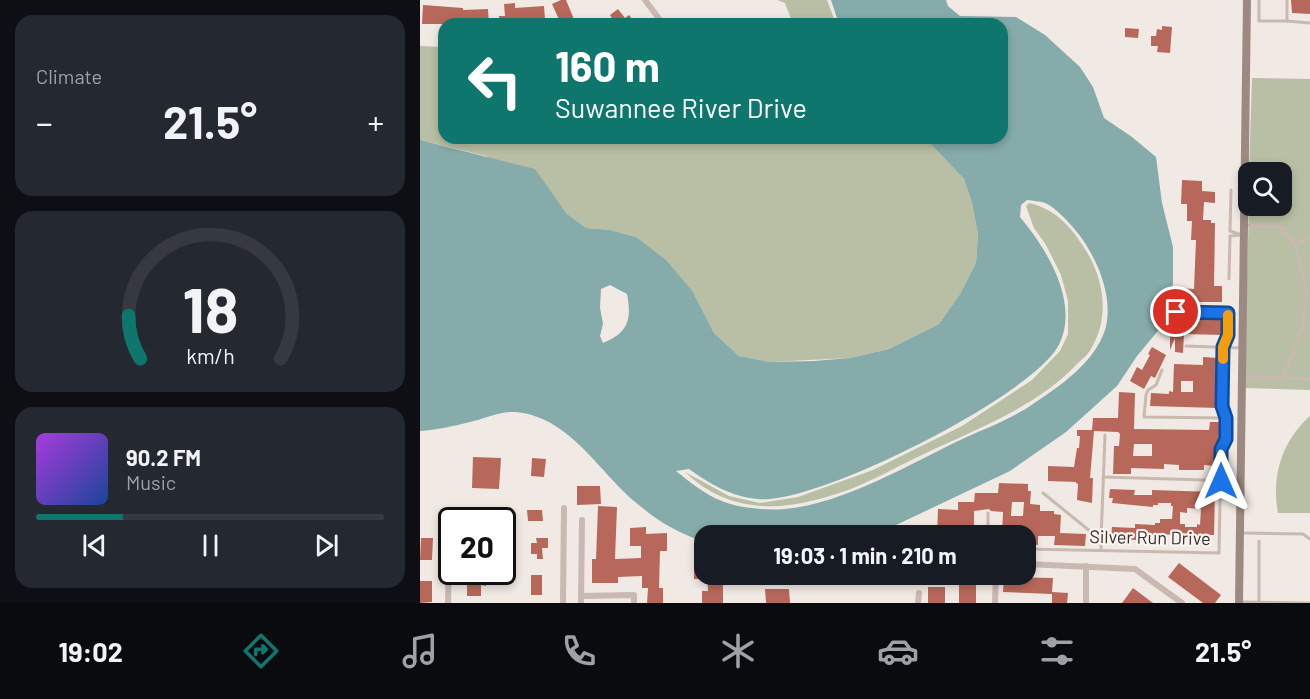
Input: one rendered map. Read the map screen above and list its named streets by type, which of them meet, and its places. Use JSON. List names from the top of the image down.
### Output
{
  "streets": {
    "lane": ["Silver Run Drive"]
  },
  "page": {
    "tile": "Climate",
    "turn": ["160 m", "Suwannee River Drive"],
    "heat": ["−", "21.5°", "+"],
    "song": ["90.2 FM", "Music"],
    "limit": "20",
    "trip": "19:03 · 1 min · 210 m",
    "tabs": ["19:02", "21.5°"],
    "gauge": ["18", "km/h"]
  }
}
